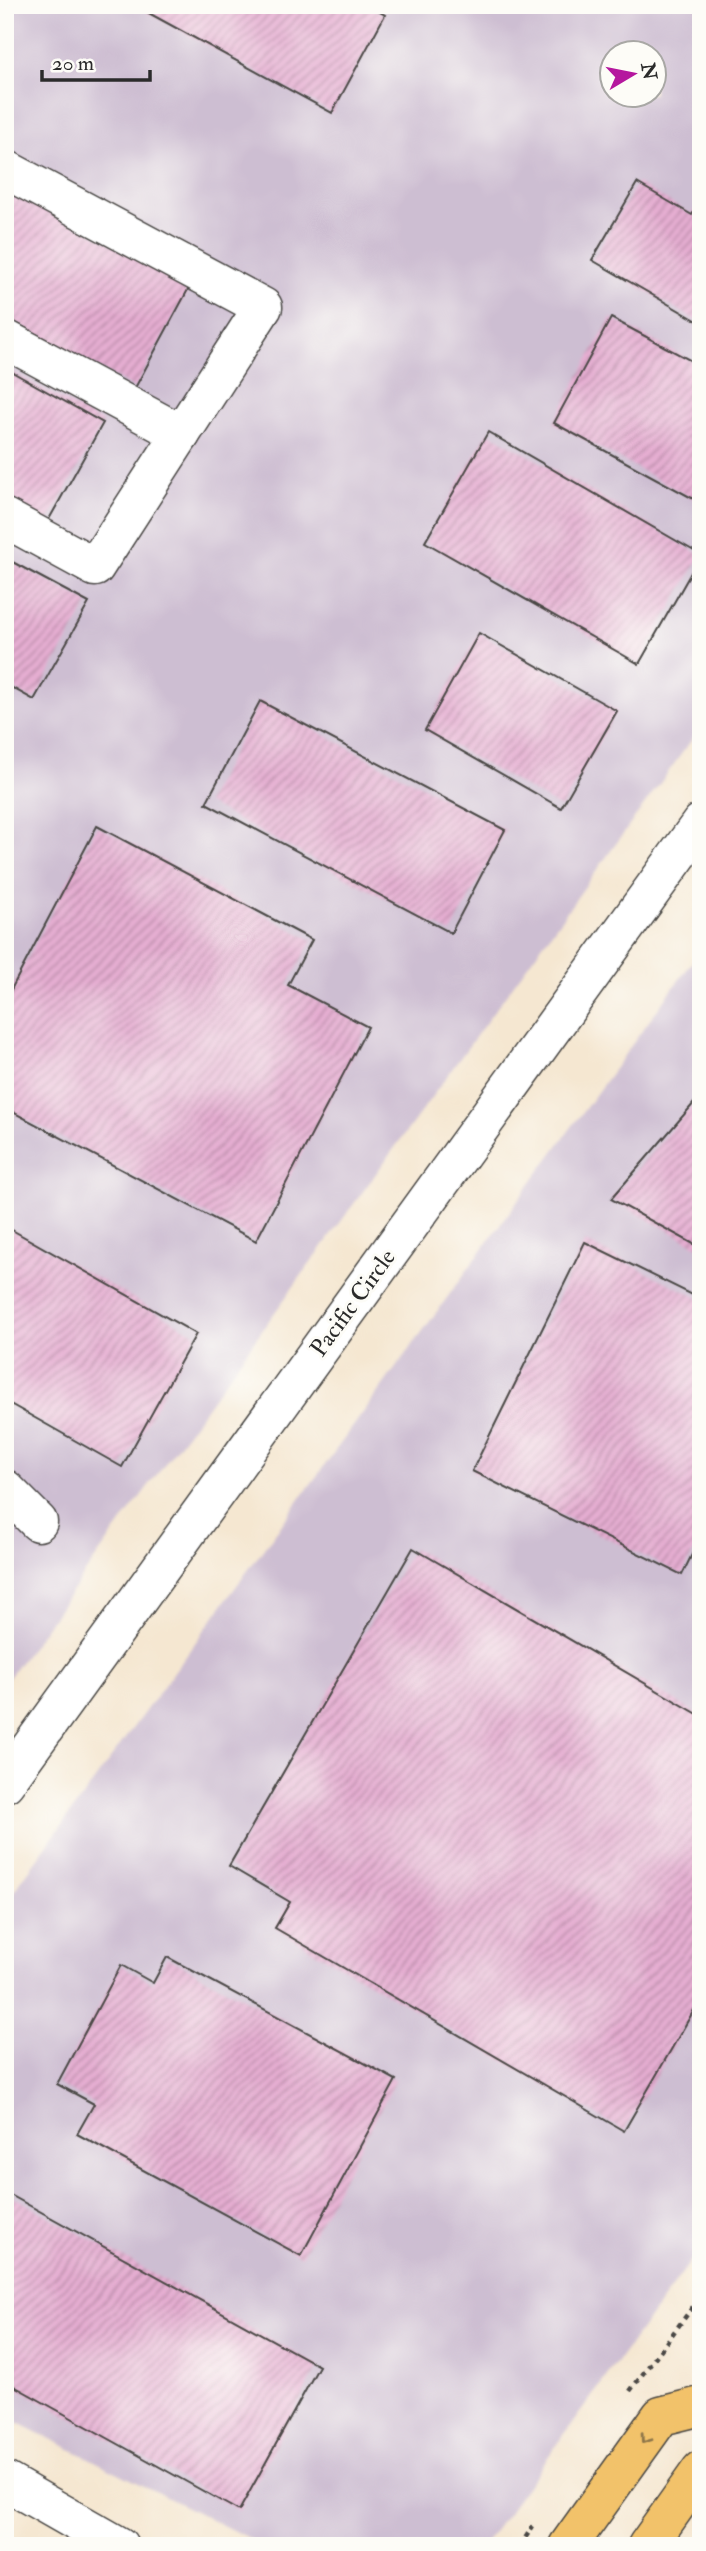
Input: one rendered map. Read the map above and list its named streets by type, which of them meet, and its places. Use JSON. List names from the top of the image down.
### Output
{
  "streets": {
    "street": ["Pacific Circle"]
  },
  "scale_bar": "20 m",
  "north": "right"
}
